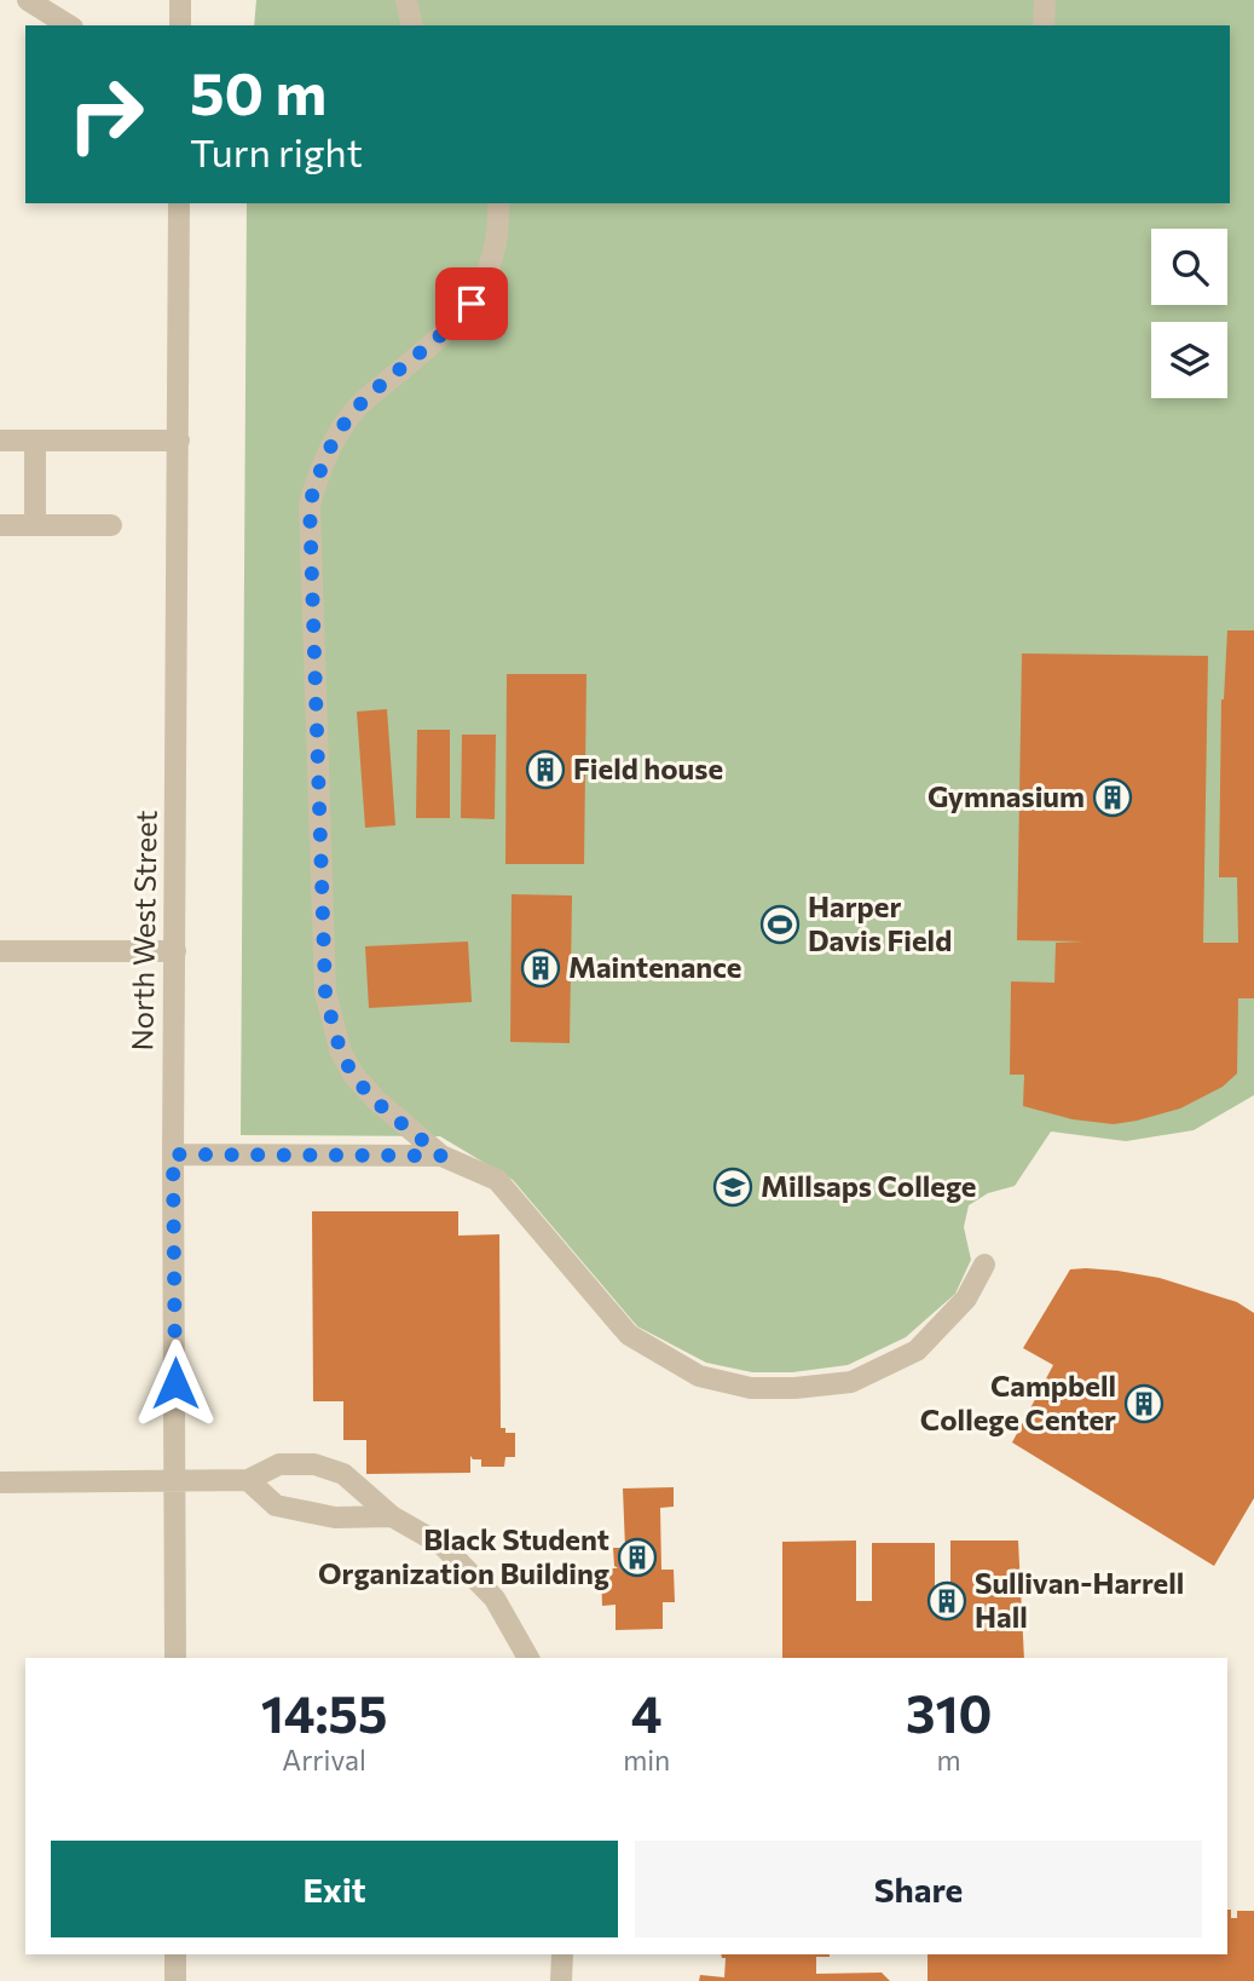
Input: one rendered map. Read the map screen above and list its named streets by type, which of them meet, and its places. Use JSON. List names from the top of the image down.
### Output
{
  "streets": {
    "street": ["North West Street"]
  },
  "places": {
    "building": [
      "Field house",
      "Gymnasium",
      "Maintenance",
      "Campbell College Center",
      "Black Student Organization Building",
      "Sullivan-Harrell Hall"
    ],
    "sports": ["Harper Davis Field"],
    "school or university": ["Millsaps College"]
  },
  "page": {
    "turn": ["50 m", "Turn right"],
    "eta": [
      "14:55",
      "Arrival",
      "4",
      "min",
      "310",
      "m"
    ],
    "buttons": ["Exit", "Share"]
  }
}
